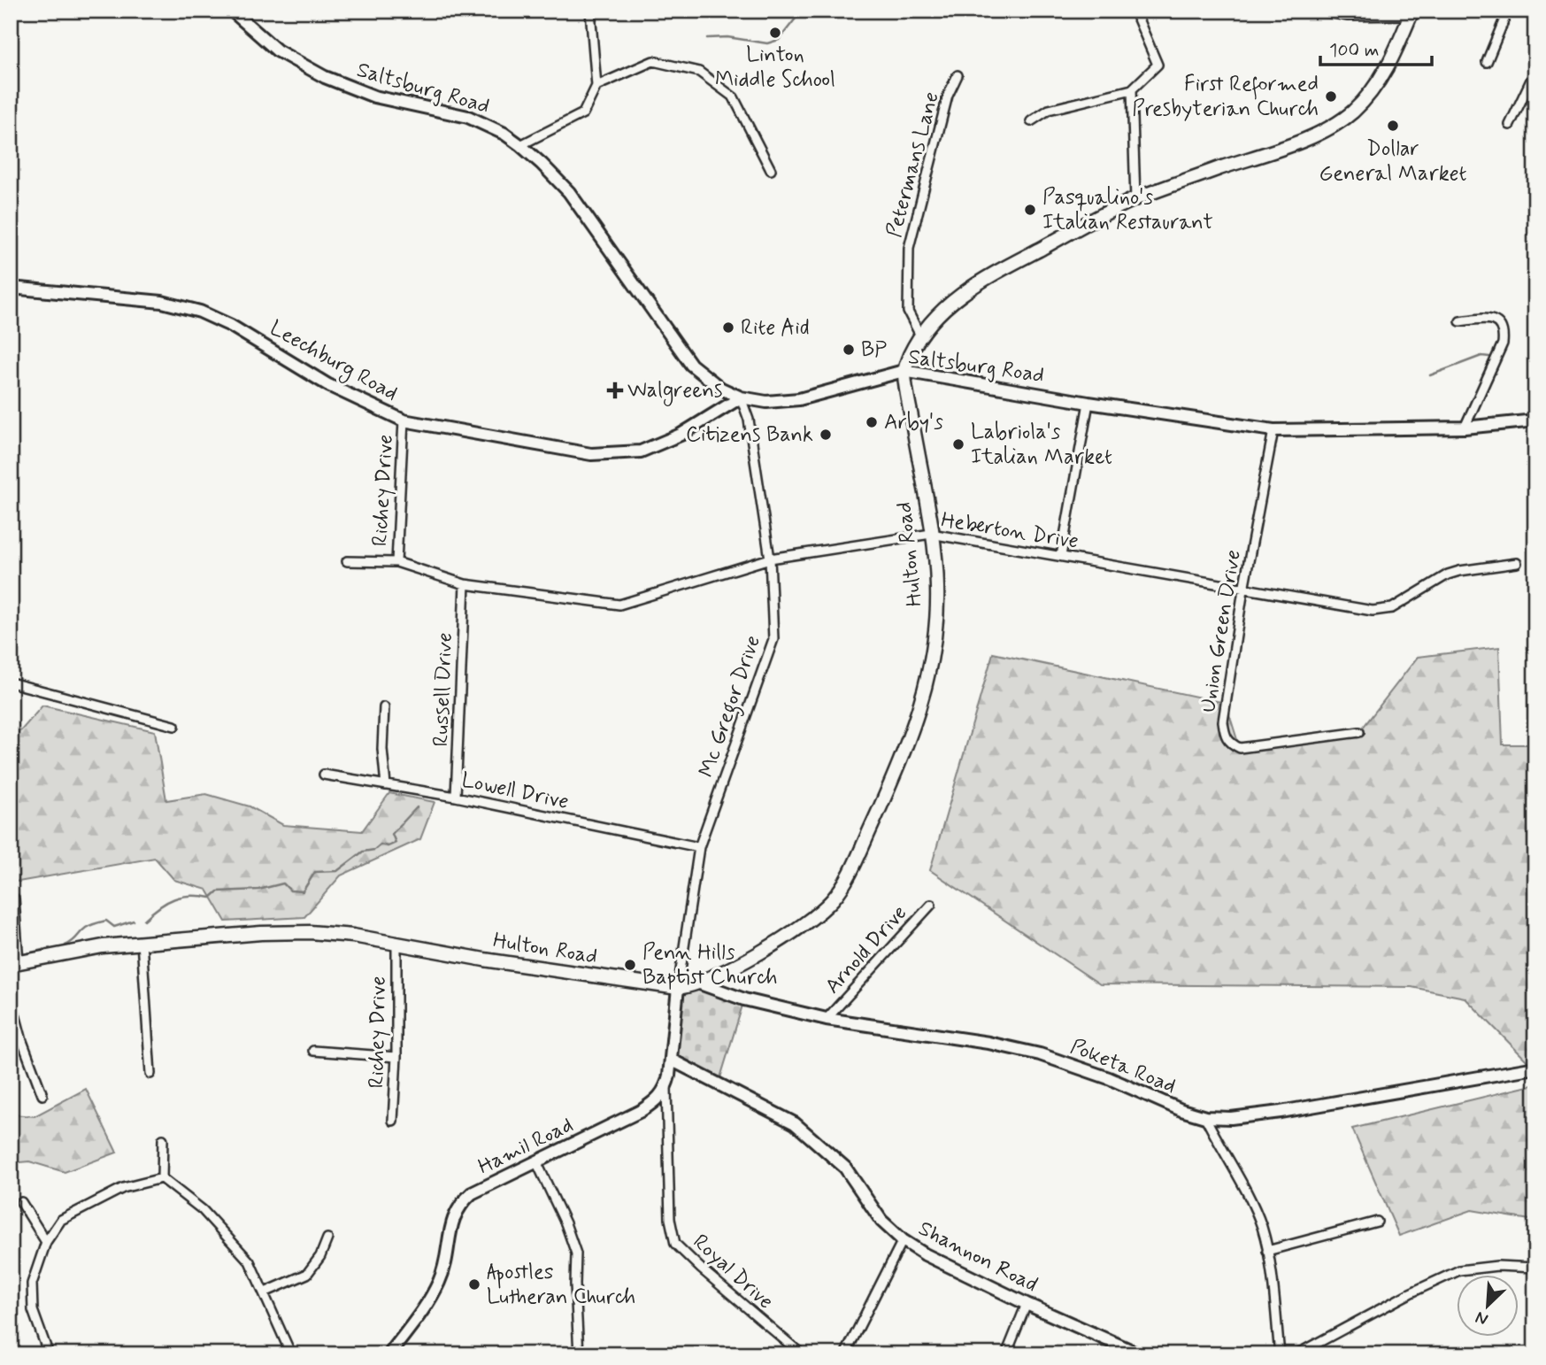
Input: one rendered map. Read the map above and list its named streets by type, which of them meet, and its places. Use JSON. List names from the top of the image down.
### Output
{
  "streets": {
    "main road": ["Hulton Road"],
    "street": [
      "Saltsburg Road",
      "Petermans Lane",
      "Leechburg Road",
      "Richey Drive",
      "Heberton Drive",
      "Union Green Drive",
      "Russell Drive",
      "Mc Gregor Drive",
      "Lowell Drive",
      "Arnold Drive",
      "Poketa Road",
      "Hamil Road",
      "Shannon Road",
      "Royal Drive"
    ]
  },
  "crossings": [
    ["Saltsburg Road", "Leechburg Road"],
    ["Saltsburg Road", "Hulton Road"],
    ["Saltsburg Road", "Union Green Drive"],
    ["Saltsburg Road", "Mc Gregor Drive"],
    ["Leechburg Road", "Richey Drive"],
    ["Leechburg Road", "Mc Gregor Drive"],
    ["Richey Drive", "Heberton Drive"],
    ["Richey Drive", "Hulton Road"],
    ["Heberton Drive", "Hulton Road"],
    ["Heberton Drive", "Union Green Drive"],
    ["Heberton Drive", "Russell Drive"],
    ["Heberton Drive", "Mc Gregor Drive"],
    ["Hulton Road", "Mc Gregor Drive"],
    ["Hulton Road", "Poketa Road"],
    ["Russell Drive", "Lowell Drive"],
    ["Mc Gregor Drive", "Lowell Drive"],
    ["Arnold Drive", "Poketa Road"],
    ["Hamil Road", "Royal Drive"]
  ],
  "places": {
    "other": [
      "Linton Middle School",
      "First Reformed Presbyterian Church",
      "Dollar General Market",
      "Pasqualino's Italian Restaurant",
      "Rite Aid",
      "BP",
      "Arby's",
      "Citizens Bank",
      "Labriola's Italian Market",
      "Penn Hills Baptist Church",
      "Apostles Lutheran Church"
    ],
    "health": ["Walgreens"]
  },
  "scale_bar": "100 m",
  "north": "bottom left"
}
